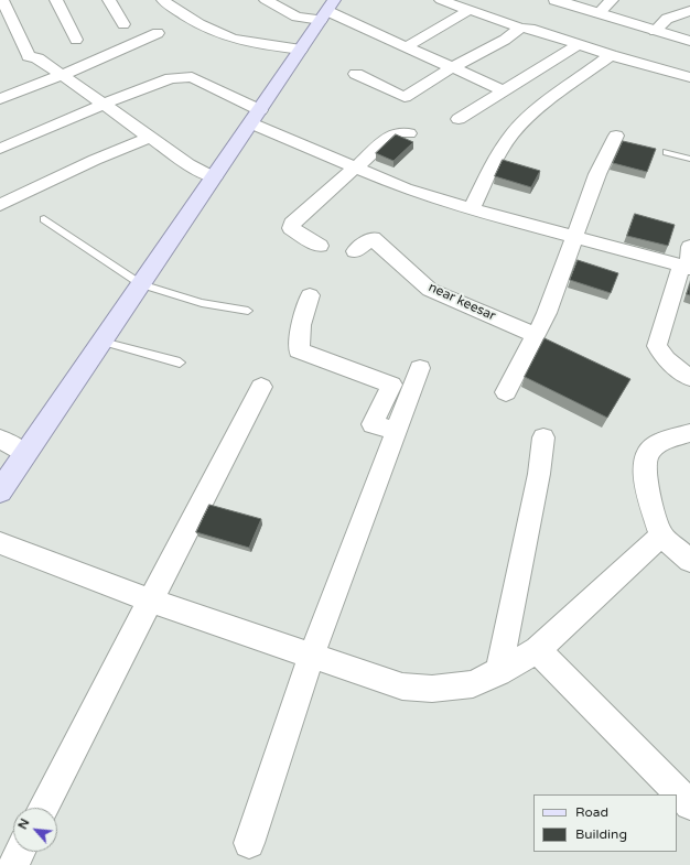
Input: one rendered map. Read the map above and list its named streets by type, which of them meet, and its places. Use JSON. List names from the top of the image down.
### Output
{
  "streets": {
    "street": ["near keesar"]
  },
  "legend": ["Road", "Building"],
  "north": "top left"
}
